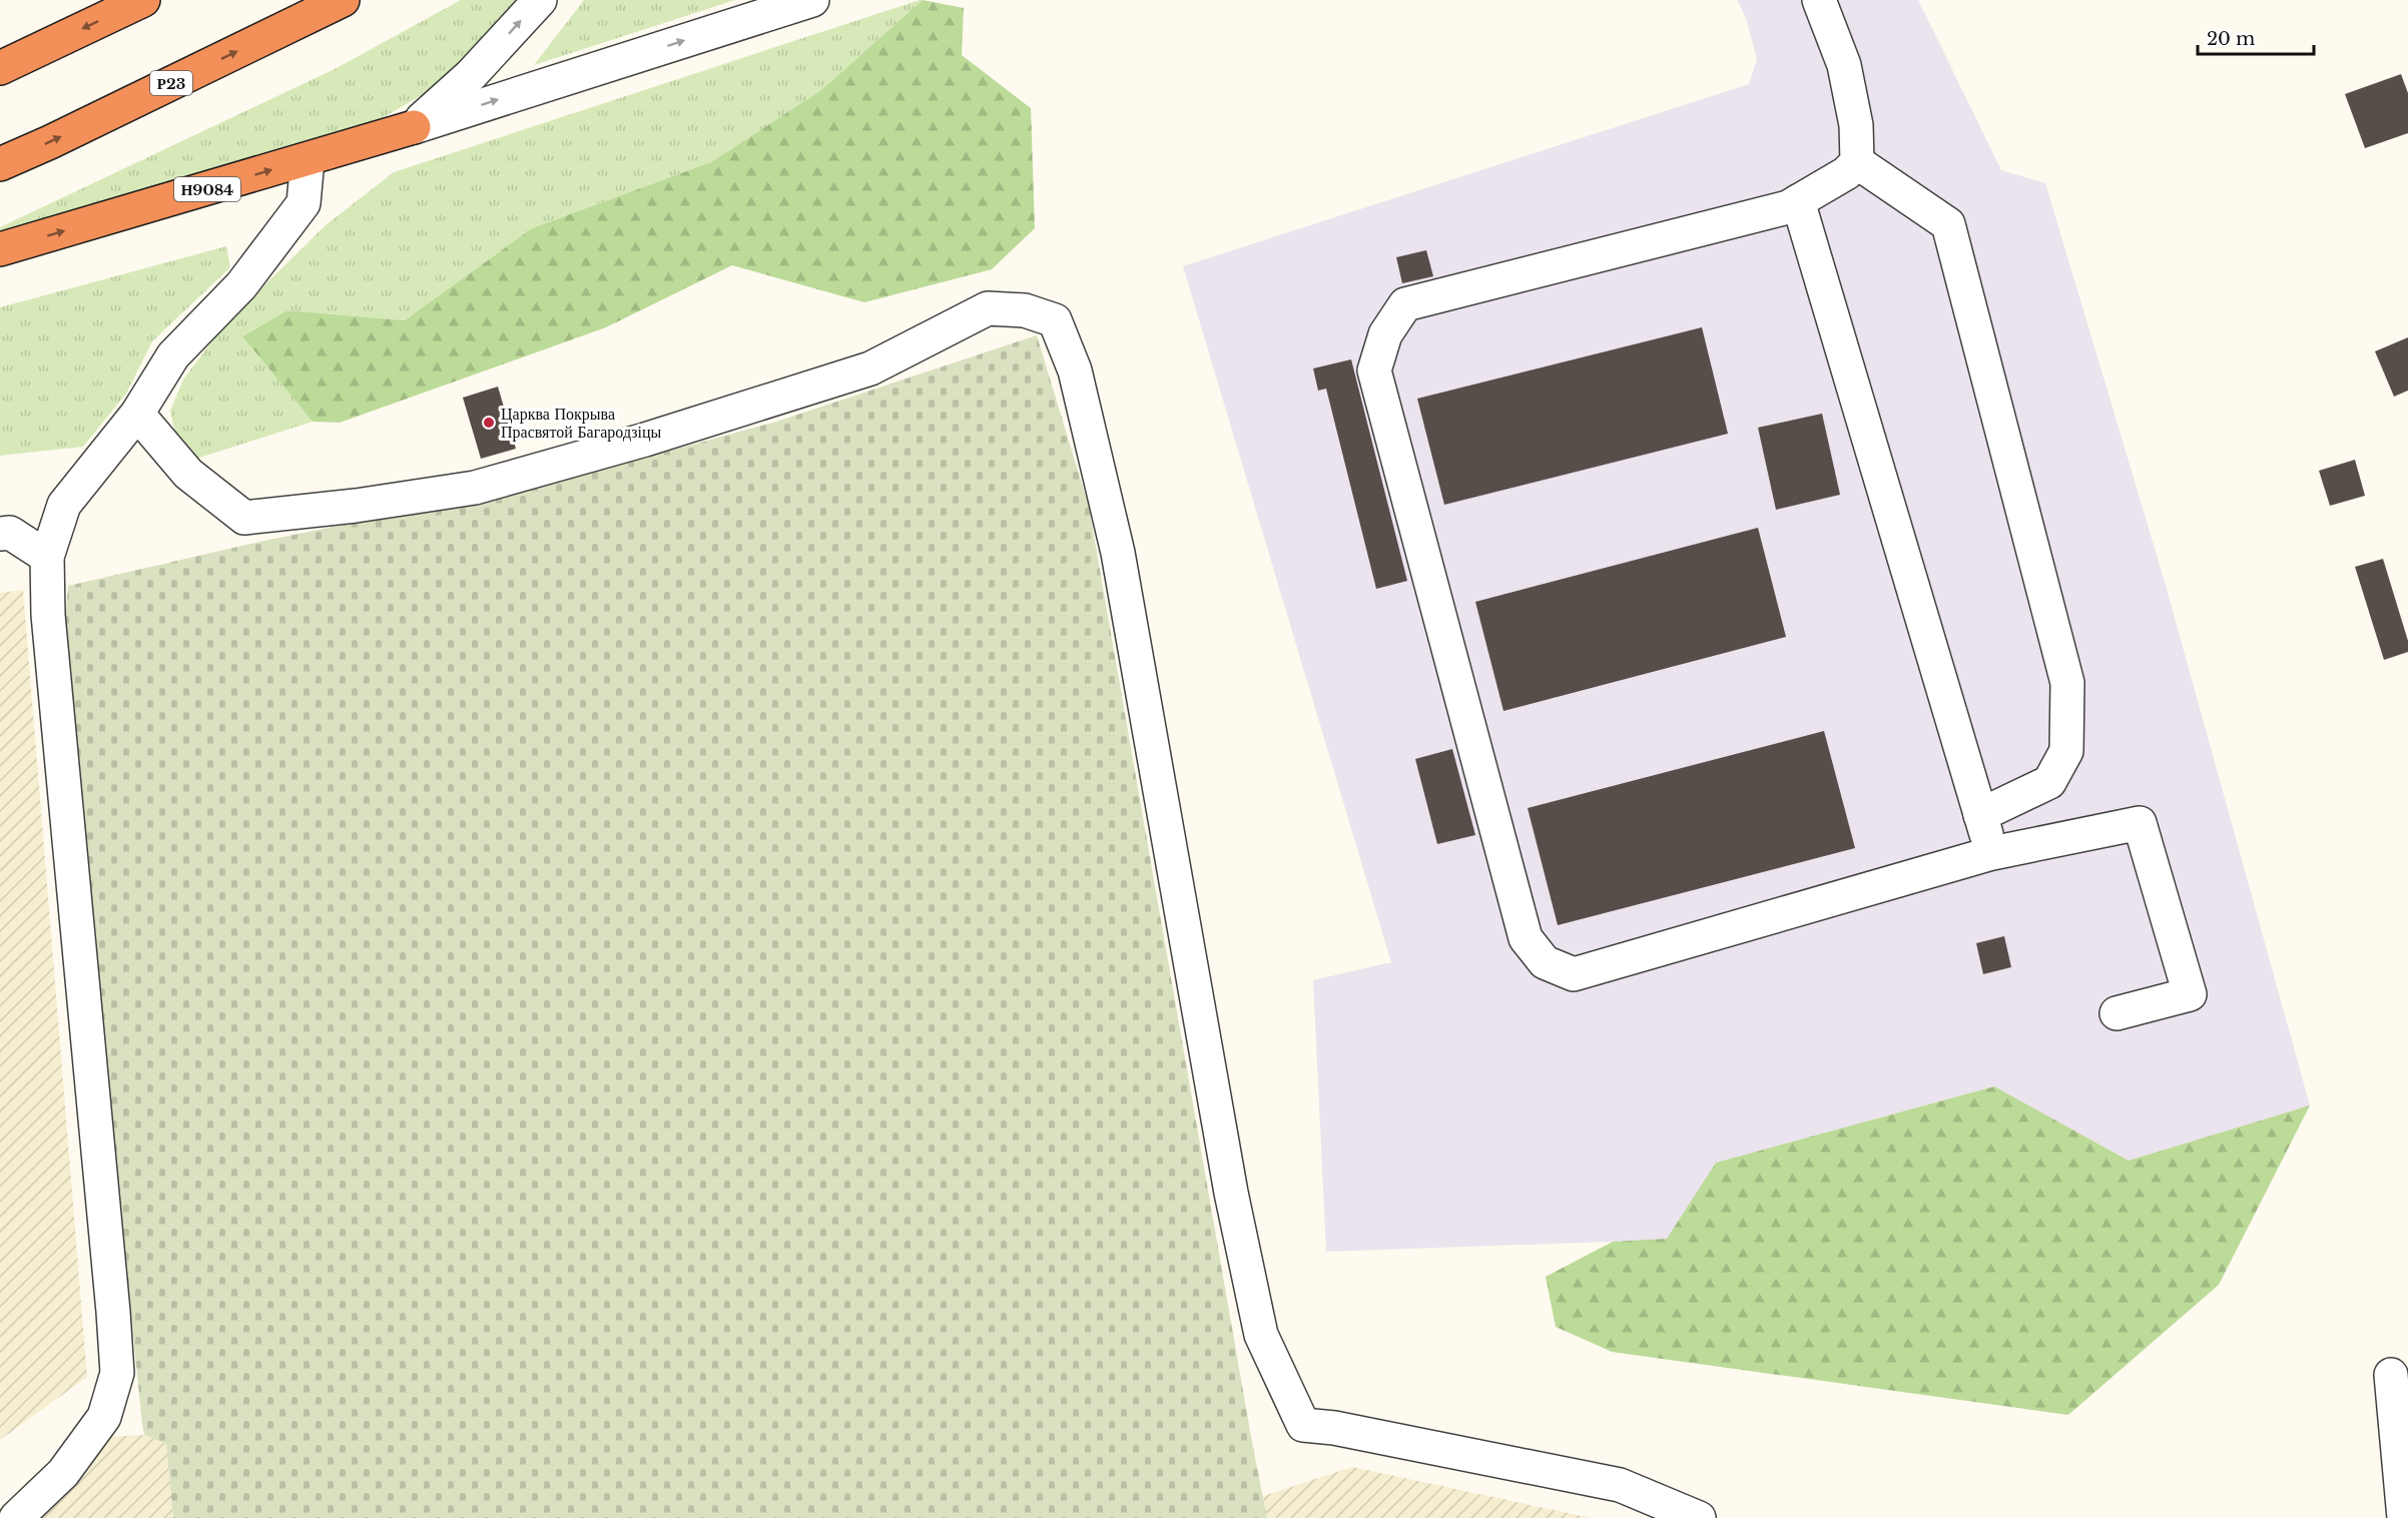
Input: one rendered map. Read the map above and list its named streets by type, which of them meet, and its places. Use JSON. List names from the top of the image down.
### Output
{
  "streets": {
    "highway": ["Р23", "Н9084"]
  },
  "places": ["Царква Покрыва Прасвятой Багародзіцы"],
  "scale_bar": "20 m"
}
